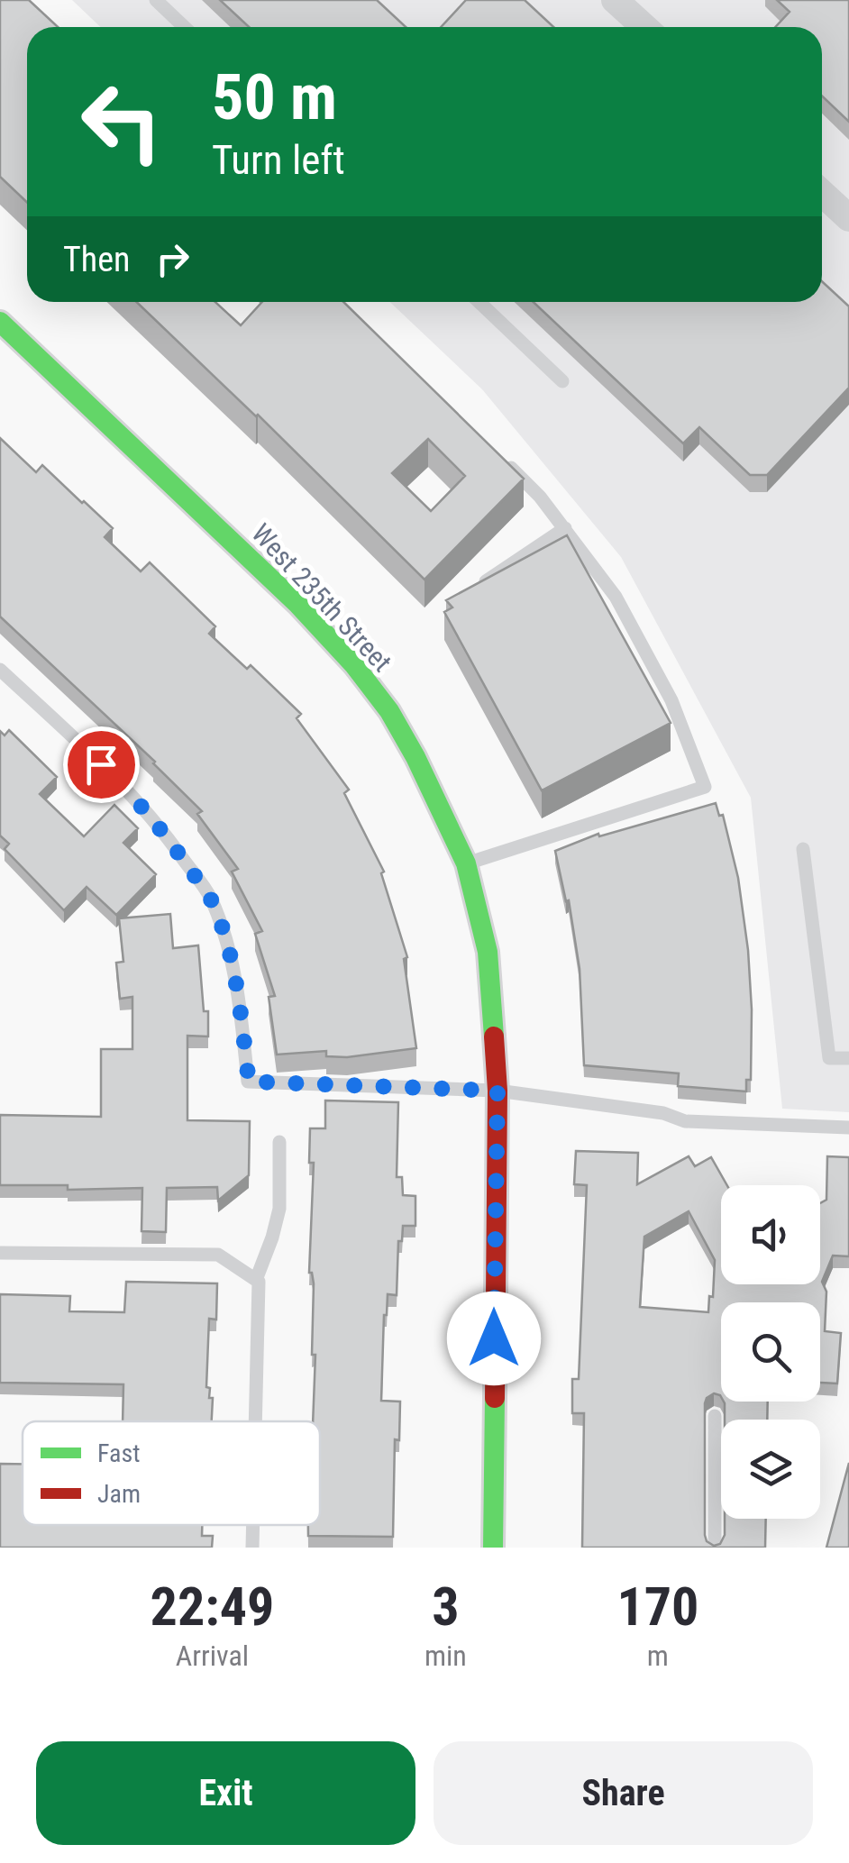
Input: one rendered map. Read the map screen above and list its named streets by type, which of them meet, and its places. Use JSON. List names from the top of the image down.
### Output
{
  "streets": {
    "street": ["West 235th Street"]
  },
  "legend": ["Fast", "Jam"],
  "page": {
    "turn": ["50 m", "Turn left"],
    "then": "Then",
    "eta": [
      "22:49",
      "Arrival",
      "3",
      "min",
      "170",
      "m"
    ],
    "buttons": ["Exit", "Share"]
  }
}
